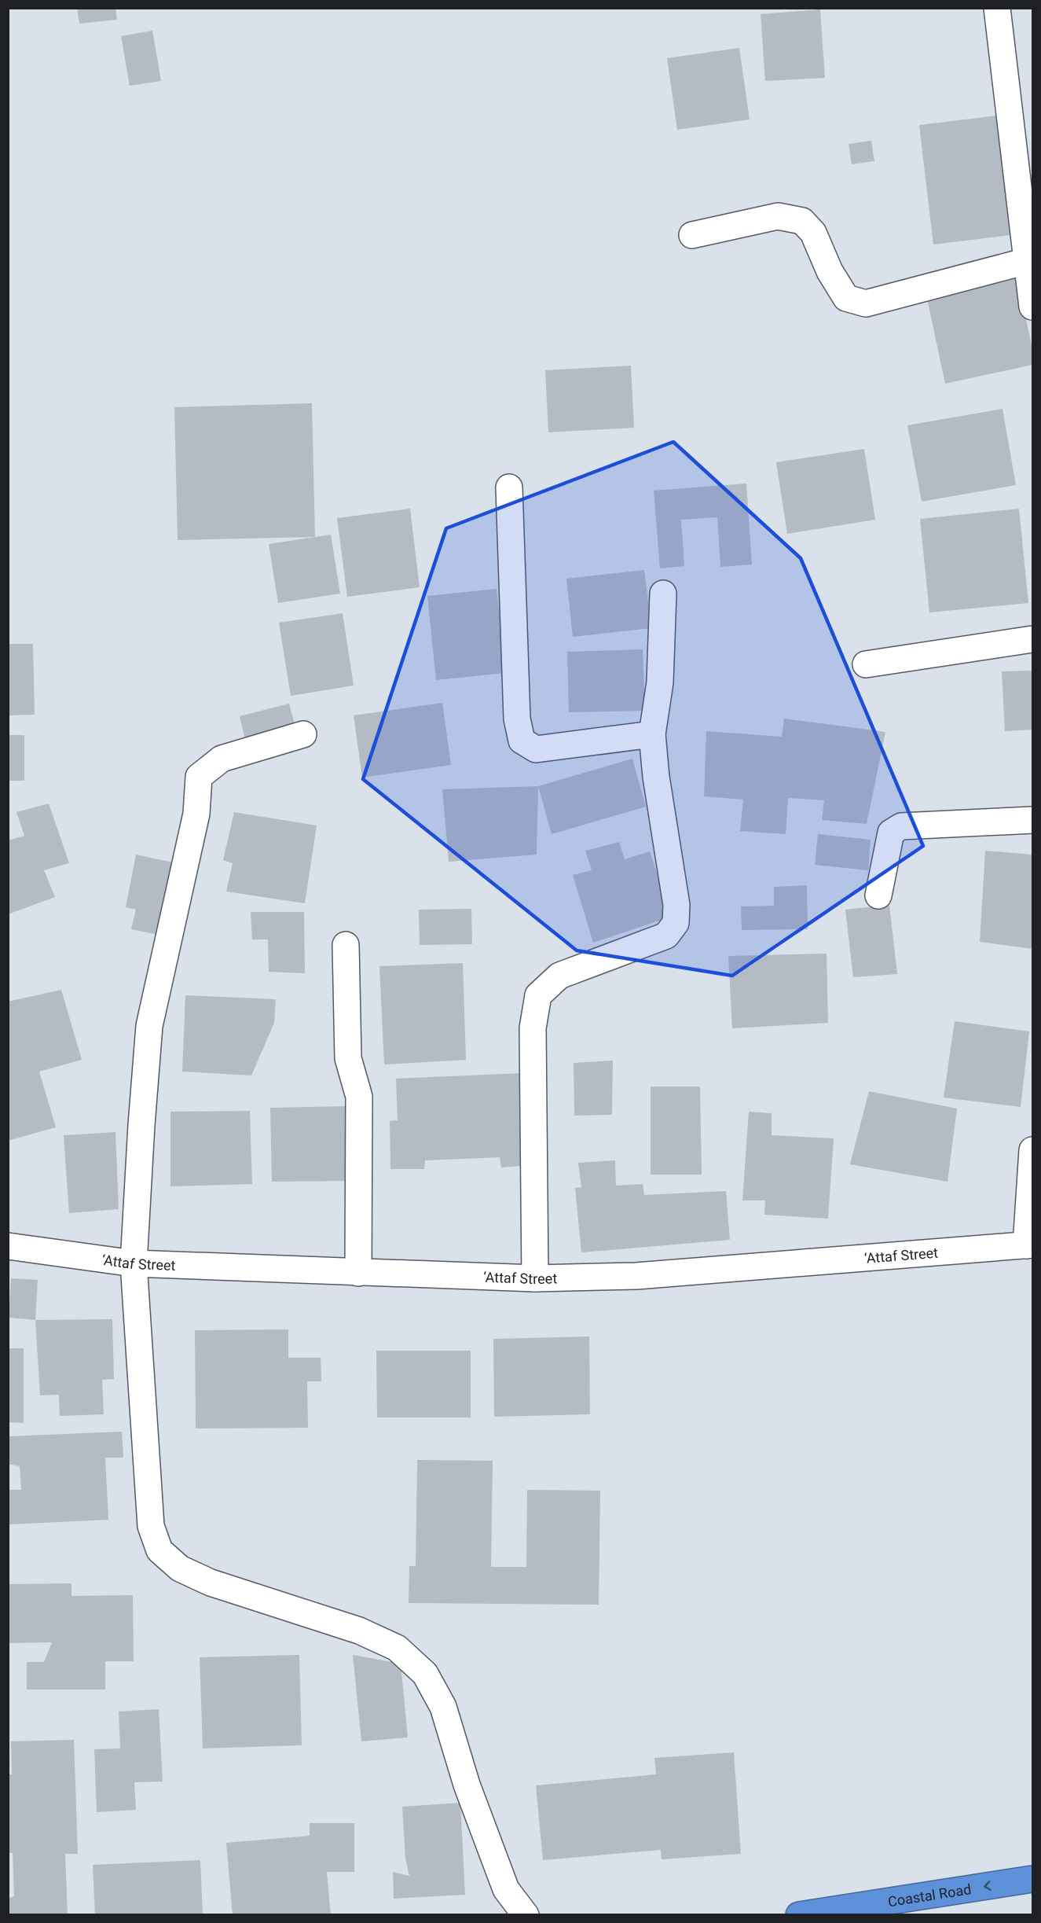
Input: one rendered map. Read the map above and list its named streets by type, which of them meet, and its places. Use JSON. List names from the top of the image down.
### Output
{
  "streets": {
    "highway": ["Coastal Road"],
    "street": ["‘Attaf Street"]
  },
  "one_way": ["Coastal Road"]
}
